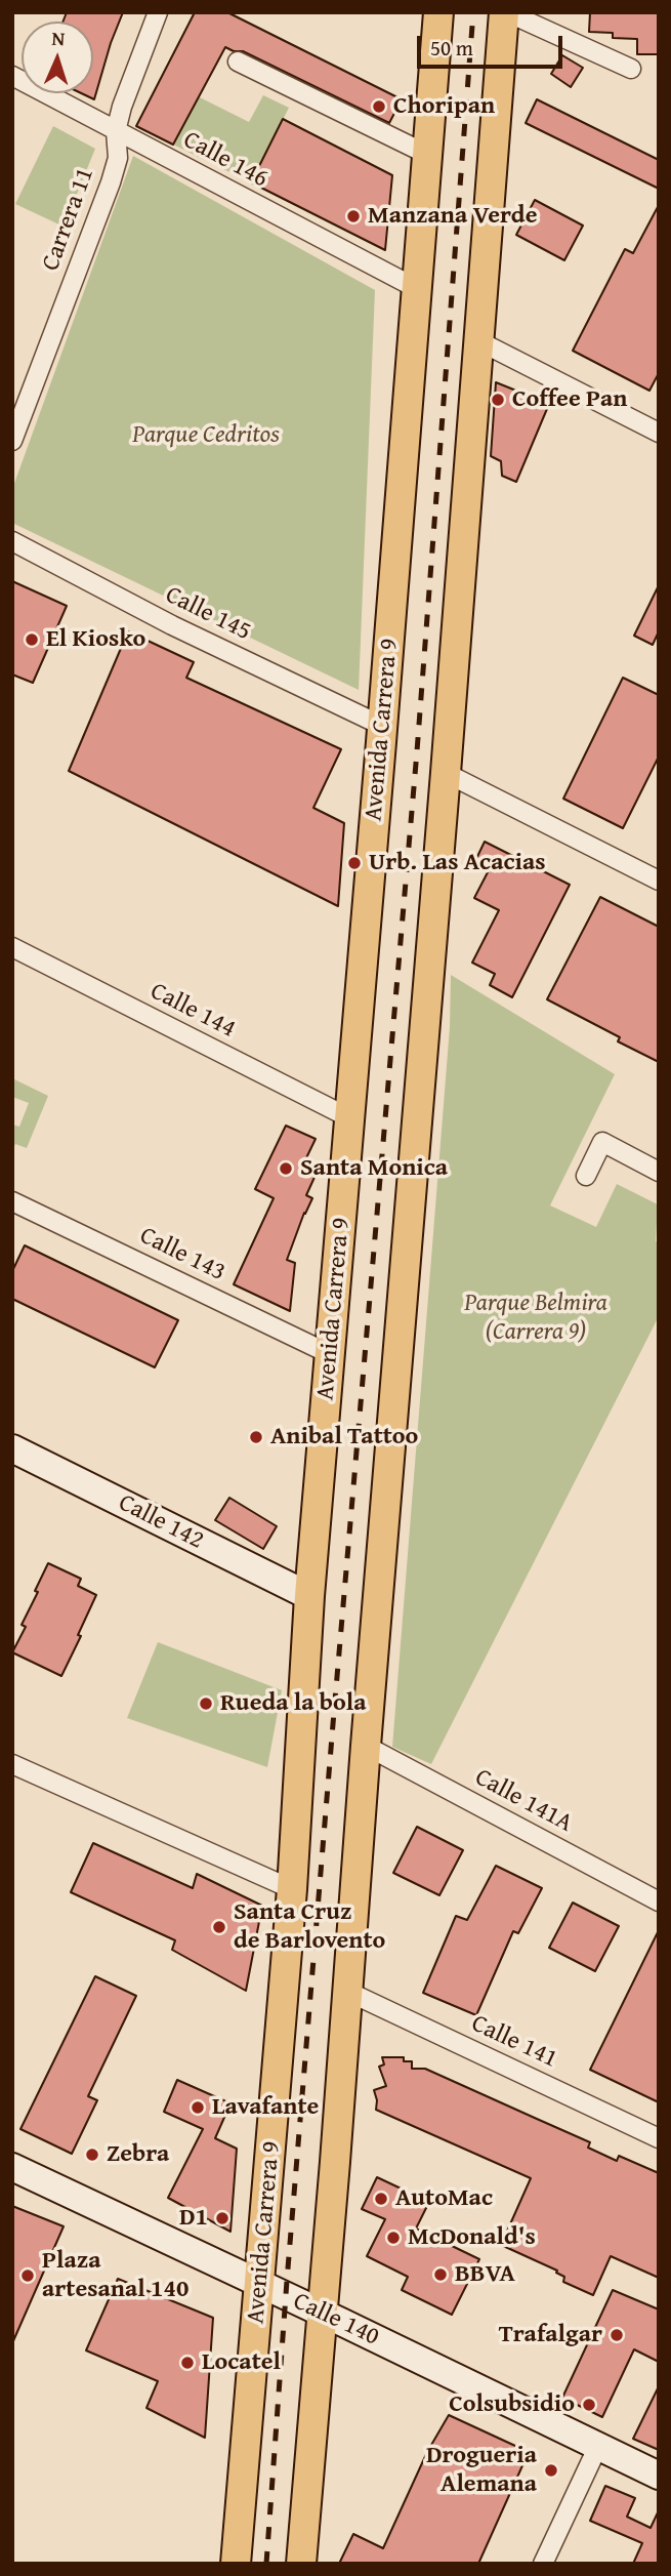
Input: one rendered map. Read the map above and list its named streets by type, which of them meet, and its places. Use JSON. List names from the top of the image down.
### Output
{
  "streets": {
    "main road": ["Avenida Carrera 9"],
    "street": [
      "Calle 146",
      "Carrera 11",
      "Calle 145",
      "Calle 144",
      "Calle 143",
      "Calle 142",
      "Calle 141A",
      "Calle 141",
      "Calle 140"
    ]
  },
  "crossings": [
    ["Calle 146", "Carrera 11"],
    ["Calle 146", "Avenida Carrera 9"],
    ["Calle 145", "Avenida Carrera 9"],
    ["Avenida Carrera 9", "Calle 144"],
    ["Avenida Carrera 9", "Calle 143"],
    ["Avenida Carrera 9", "Calle 142"],
    ["Avenida Carrera 9", "Calle 140"]
  ],
  "parks": ["Parque Cedritos", "Parque Belmira (Carrera 9)"],
  "places": [
    "Choripan",
    "Manzana Verde",
    "Coffee Pan",
    "El Kiosko",
    "Urb. Las Acacias",
    "Santa Monica",
    "Anibal Tattoo",
    "Rueda la bola",
    "Santa Cruz de Barlovento",
    "Lavafante",
    "Zebra",
    "AutoMac",
    "D1",
    "McDonald's",
    "BBVA",
    "Plaza artesanal 140",
    "Trafalgar",
    "Locatel",
    "Colsubsidio",
    "Drogueria Alemana"
  ],
  "scale_bar": "50 m",
  "north": "top"
}
